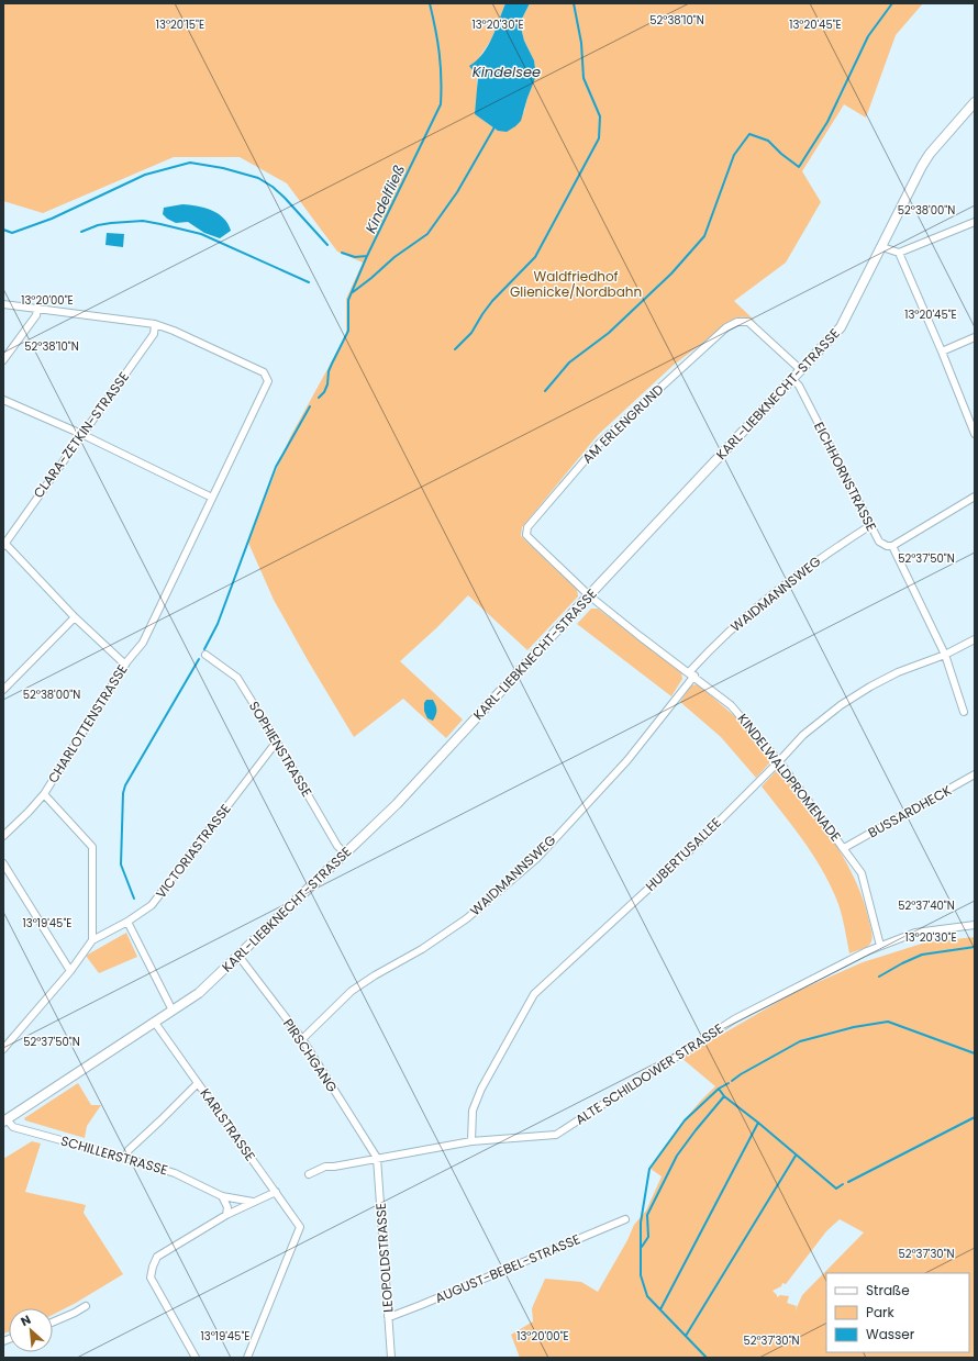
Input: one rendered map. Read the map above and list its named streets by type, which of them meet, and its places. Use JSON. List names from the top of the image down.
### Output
{
  "streets": {
    "street": [
      "KARL-LIEBKNECHT-STRASSE",
      "AM ERLENGRUND",
      "CLARA-ZETKIN-STRASSE",
      "EICHHORNSTRASSE",
      "WAIDMANNSWEG",
      "CHARLOTTENSTRASSE",
      "SOPHIENSTRASSE",
      "KINDELWALDPROMENADE",
      "BUSSARDHECK",
      "VICTORIASTRASSE",
      "HUBERTUSALLEE",
      "PIRSCHGANG",
      "ALTE SCHILDOWER STRASSE",
      "KARLSTRASSE",
      "SCHILLERSTRASSE",
      "LEOPOLDSTRASSE",
      "AUGUST-BEBEL-STRASSE"
    ]
  },
  "crossings": [
    ["KARL-LIEBKNECHT-STRASSE", "AM ERLENGRUND"],
    ["KARL-LIEBKNECHT-STRASSE", "EICHHORNSTRASSE"],
    ["KARL-LIEBKNECHT-STRASSE", "SOPHIENSTRASSE"],
    ["KARL-LIEBKNECHT-STRASSE", "KINDELWALDPROMENADE"],
    ["KARL-LIEBKNECHT-STRASSE", "PIRSCHGANG"],
    ["KARL-LIEBKNECHT-STRASSE", "KARLSTRASSE"],
    ["KARL-LIEBKNECHT-STRASSE", "SCHILLERSTRASSE"],
    ["AM ERLENGRUND", "KINDELWALDPROMENADE"],
    ["CLARA-ZETKIN-STRASSE", "CHARLOTTENSTRASSE"],
    ["EICHHORNSTRASSE", "WAIDMANNSWEG"],
    ["WAIDMANNSWEG", "KINDELWALDPROMENADE"],
    ["WAIDMANNSWEG", "PIRSCHGANG"],
    ["CHARLOTTENSTRASSE", "VICTORIASTRASSE"],
    ["SOPHIENSTRASSE", "VICTORIASTRASSE"],
    ["KINDELWALDPROMENADE", "BUSSARDHECK"],
    ["KINDELWALDPROMENADE", "HUBERTUSALLEE"],
    ["KINDELWALDPROMENADE", "ALTE SCHILDOWER STRASSE"],
    ["HUBERTUSALLEE", "ALTE SCHILDOWER STRASSE"],
    ["PIRSCHGANG", "ALTE SCHILDOWER STRASSE"],
    ["PIRSCHGANG", "LEOPOLDSTRASSE"],
    ["ALTE SCHILDOWER STRASSE", "LEOPOLDSTRASSE"],
    ["LEOPOLDSTRASSE", "AUGUST-BEBEL-STRASSE"]
  ],
  "water": ["Kindelsee", "Kindelfließ"],
  "parks": ["Waldfriedhof Glienicke/Nordbahn"],
  "legend": ["Straße", "Park", "Wasser"],
  "north": "top left",
  "coordinates": [
    "52°38'10\"N",
    "13°20'15\"E",
    "13°20'30\"E",
    "13°20'45\"E",
    "52°38'00\"N",
    "13°20'00\"E",
    "52°37'50\"N",
    "52°37'40\"N",
    "13°19'45\"E",
    "52°37'30\"N"
  ]
}
